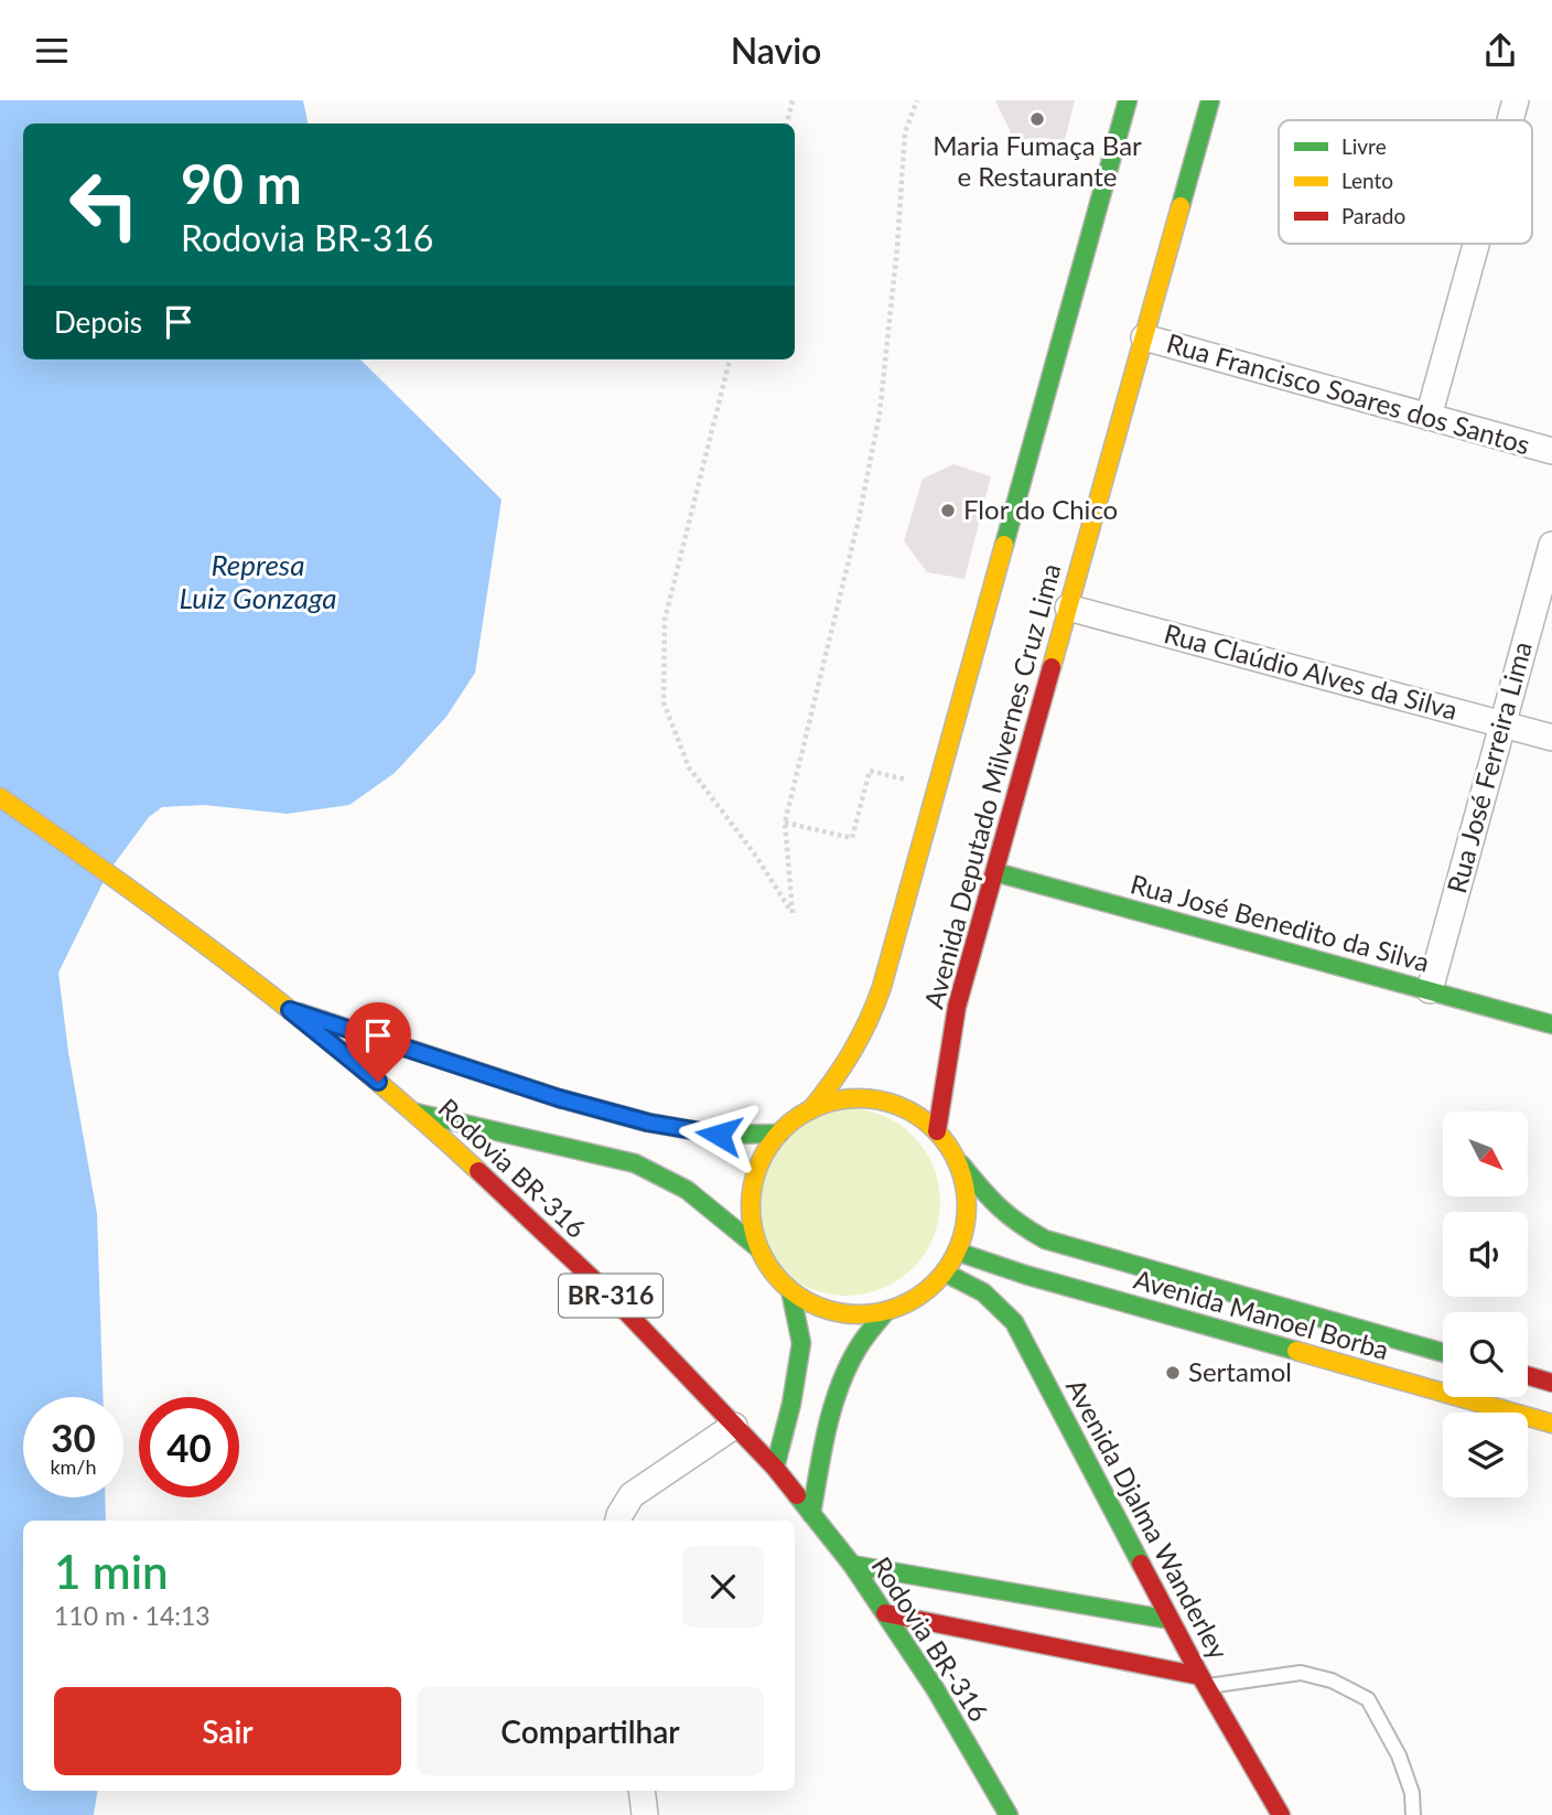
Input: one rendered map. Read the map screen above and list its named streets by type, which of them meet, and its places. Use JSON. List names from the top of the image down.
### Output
{
  "streets": {
    "main road": [
      "Avenida Deputado Milvernes Cruz Lima",
      "Rua José Benedito da Silva",
      "Rodovia BR-316",
      "BR-316",
      "Avenida Manoel Borba",
      "Avenida Djalma Wanderley"
    ],
    "street": ["Rua Francisco Soares dos Santos", "Rua Claúdio Alves da Silva", "Rua José Ferreira Lima"]
  },
  "crossings": [
    ["Rua Francisco Soares dos Santos", "Avenida Deputado Milvernes Cruz Lima"],
    ["Rua Claúdio Alves da Silva", "Rua José Ferreira Lima"],
    ["Rua Claúdio Alves da Silva", "Avenida Deputado Milvernes Cruz Lima"],
    ["Rua José Ferreira Lima", "Rua José Benedito da Silva"],
    ["Avenida Deputado Milvernes Cruz Lima", "Rua José Benedito da Silva"],
    ["Avenida Deputado Milvernes Cruz Lima", "Avenida Manoel Borba"],
    ["Avenida Deputado Milvernes Cruz Lima", "Avenida Djalma Wanderley"],
    ["Avenida Manoel Borba", "Avenida Djalma Wanderley"]
  ],
  "water": ["Represa Luiz Gonzaga"],
  "places": ["Maria Fumaça Bar e Restaurante", "Flor do Chico", "Sertamol"],
  "legend": ["Livre", "Lento", "Parado"],
  "north": "bottom right",
  "page": {
    "header": "Navio",
    "turn": ["90 m", "Rodovia BR-316"],
    "then": "Depois",
    "speed": "30 km/h",
    "limit": "40",
    "heading": ["1 min", "110 m · 14:13"],
    "buttons": ["Sair", "Compartilhar"]
  }
}
